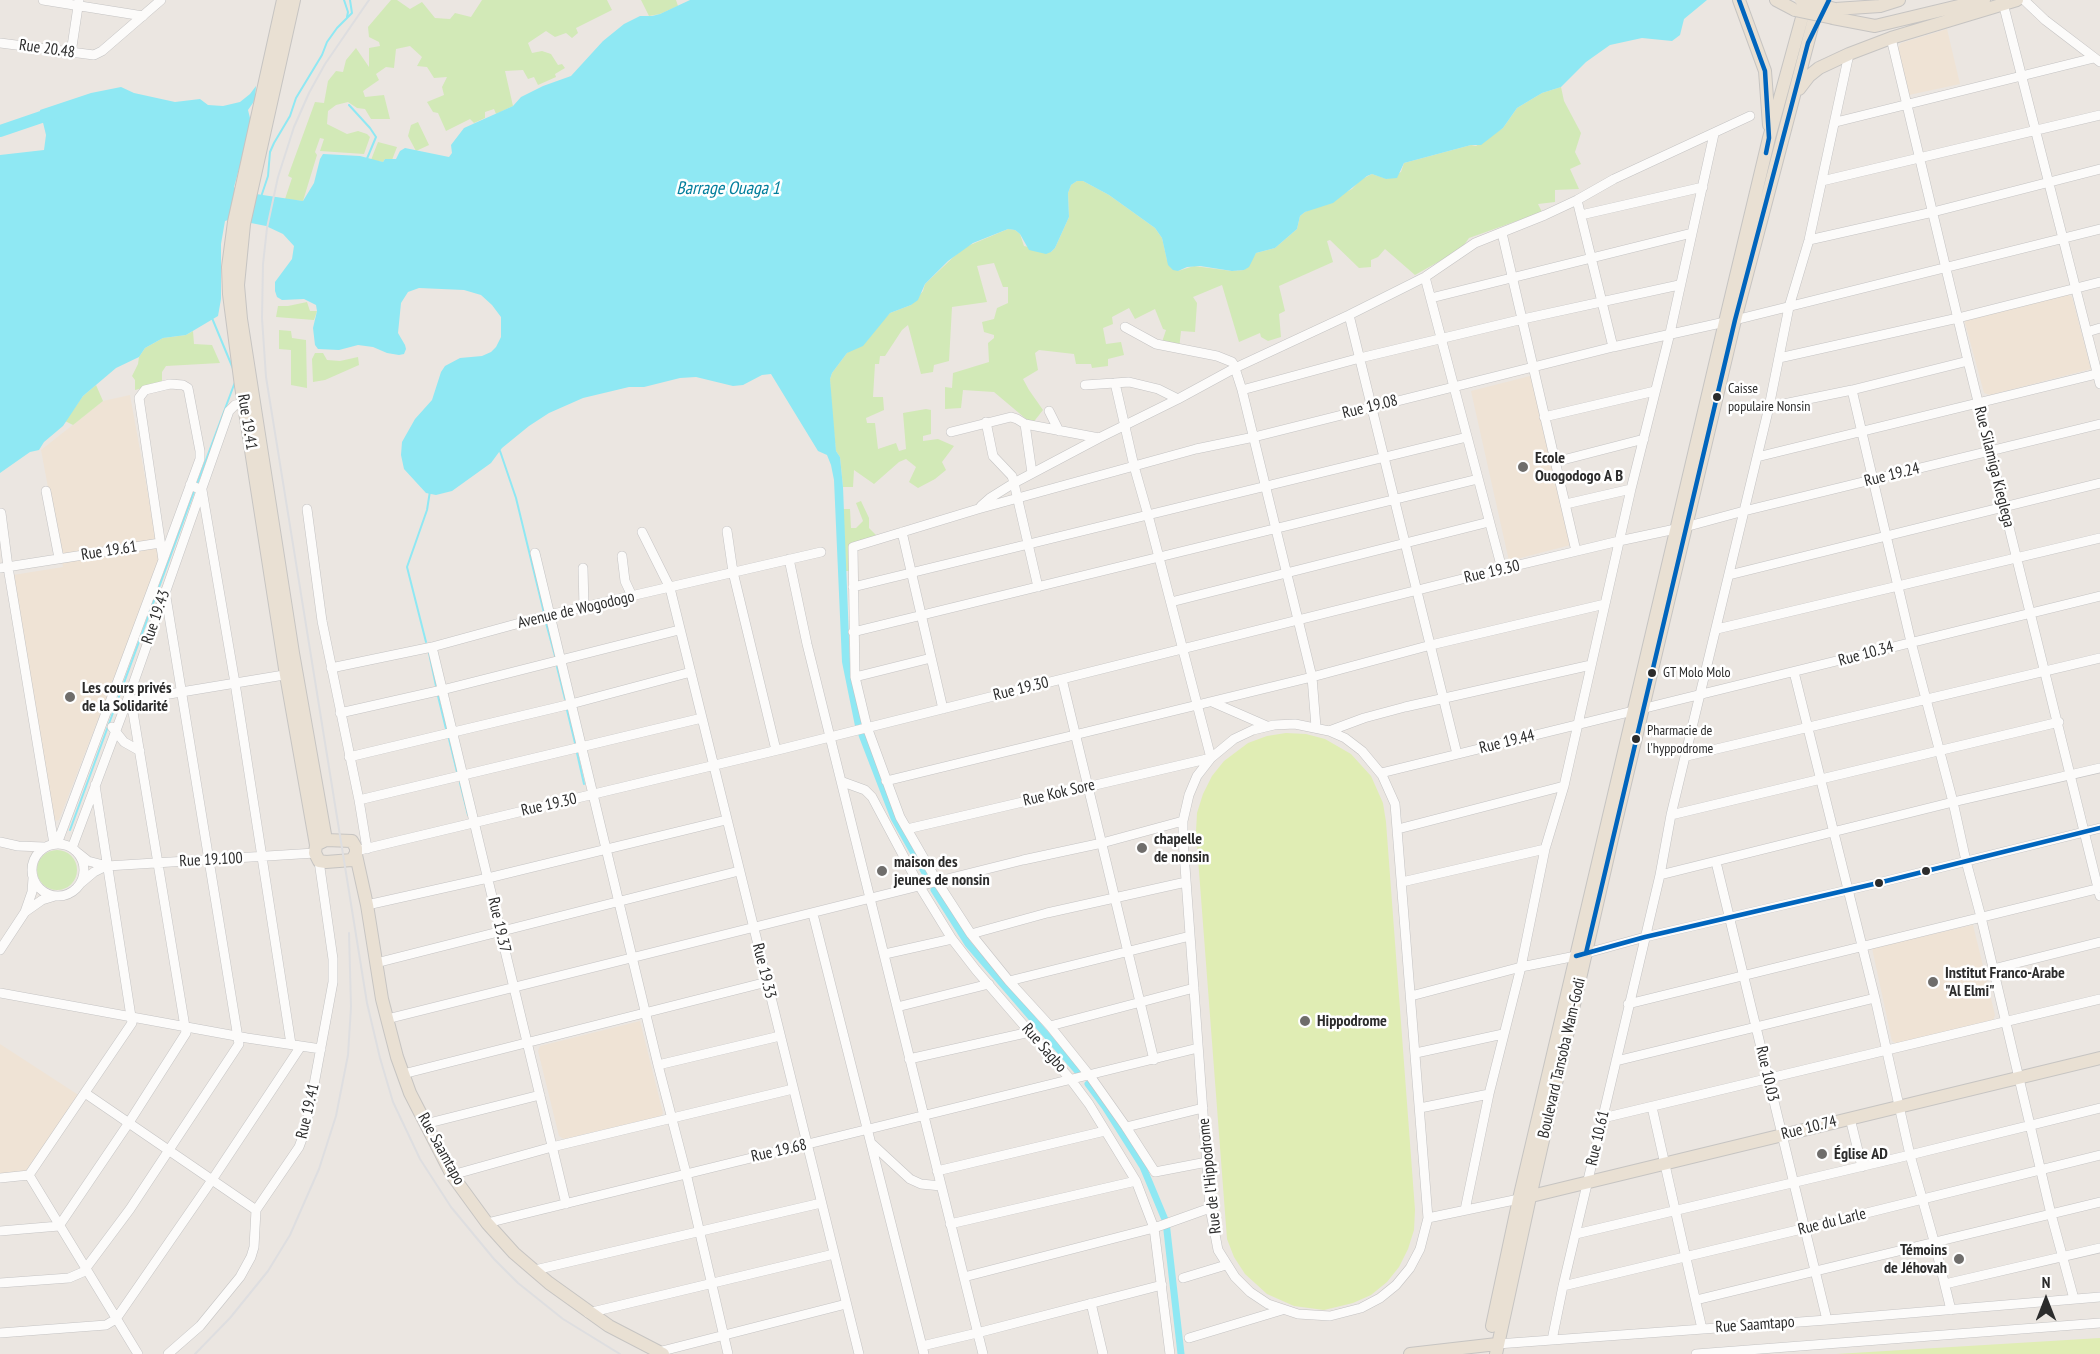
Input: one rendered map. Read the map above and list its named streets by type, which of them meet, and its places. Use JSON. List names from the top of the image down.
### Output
{
  "streets": {
    "main road": [
      "Rue 19.41",
      "Boulevard Tansoba Wam-Godi",
      "Rue 10.74",
      "Rue Saamtapo"
    ],
    "street": [
      "Rue 20.48",
      "Rue 19.08",
      "Rue Silamiga Kieglega",
      "Rue 19.24",
      "Rue 19.61",
      "Rue 19.30",
      "Avenue de Wogodogo",
      "Rue 19.43",
      "Rue 10.34",
      "Rue 19.44",
      "Rue Kok Sore",
      "Rue 19.100",
      "Rue 19.37",
      "Rue 19.33",
      "Rue Sagbo",
      "Rue 10.03",
      "Rue 10.61",
      "Rue 19.68",
      "Rue de l'Hippodrome",
      "Rue du Larle"
    ]
  },
  "crossings": [
    ["Rue 19.08", "Rue Silamiga Kieglega"],
    ["Rue 19.08", "Boulevard Tansoba Wam-Godi"],
    ["Rue 19.08", "Rue 10.61"],
    ["Rue 19.41", "Rue 19.43"],
    ["Rue 19.41", "Rue 19.100"],
    ["Rue Silamiga Kieglega", "Rue 19.24"],
    ["Rue Silamiga Kieglega", "Rue 10.34"],
    ["Rue 19.24", "Rue 19.30"],
    ["Rue 19.24", "Boulevard Tansoba Wam-Godi"],
    ["Rue 19.24", "Rue 10.61"],
    ["Rue 19.30", "Rue 19.37"],
    ["Rue 19.30", "Rue 19.33"],
    ["Rue 19.30", "Boulevard Tansoba Wam-Godi"],
    ["Rue 19.30", "Rue Saamtapo"],
    ["Avenue de Wogodogo", "Rue 19.37"],
    ["Avenue de Wogodogo", "Rue 19.33"],
    ["Rue 19.43", "Rue 19.100"],
    ["Rue 10.34", "Rue 19.44"],
    ["Rue 10.34", "Boulevard Tansoba Wam-Godi"],
    ["Rue 10.34", "Rue 10.61"],
    ["Rue 19.44", "Boulevard Tansoba Wam-Godi"],
    ["Rue 19.44", "Rue de l'Hippodrome"],
    ["Rue Kok Sore", "Rue de l'Hippodrome"],
    ["Rue 19.37", "Rue 19.68"],
    ["Rue 19.33", "Rue 19.68"],
    ["Rue Sagbo", "Rue 19.68"],
    ["Boulevard Tansoba Wam-Godi", "Rue 10.74"],
    ["Boulevard Tansoba Wam-Godi", "Rue Saamtapo"],
    ["Rue 10.03", "Rue 10.74"],
    ["Rue 10.03", "Rue Saamtapo"],
    ["Rue 10.03", "Rue du Larle"],
    ["Rue 10.74", "Rue 10.61"],
    ["Rue 10.61", "Rue Saamtapo"],
    ["Rue 10.61", "Rue du Larle"],
    ["Rue Saamtapo", "Rue 19.68"],
    ["Rue 19.68", "Rue de l'Hippodrome"]
  ],
  "water": ["Barrage Ouaga 1"],
  "places": [
    "Caisse populaire Nonsin",
    "Ecole Ouogodogo A B",
    "GT Molo Molo",
    "Les cours privés de la Solidarité",
    "Pharmacie de l'hyppodrome",
    "chapelle de nonsin",
    "maison des jeunes de nonsin",
    "Institut Franco-Arabe \"Al Elmi\"",
    "Hippodrome",
    "Église AD",
    "Témoins de Jéhovah"
  ],
  "north": "top"
}
